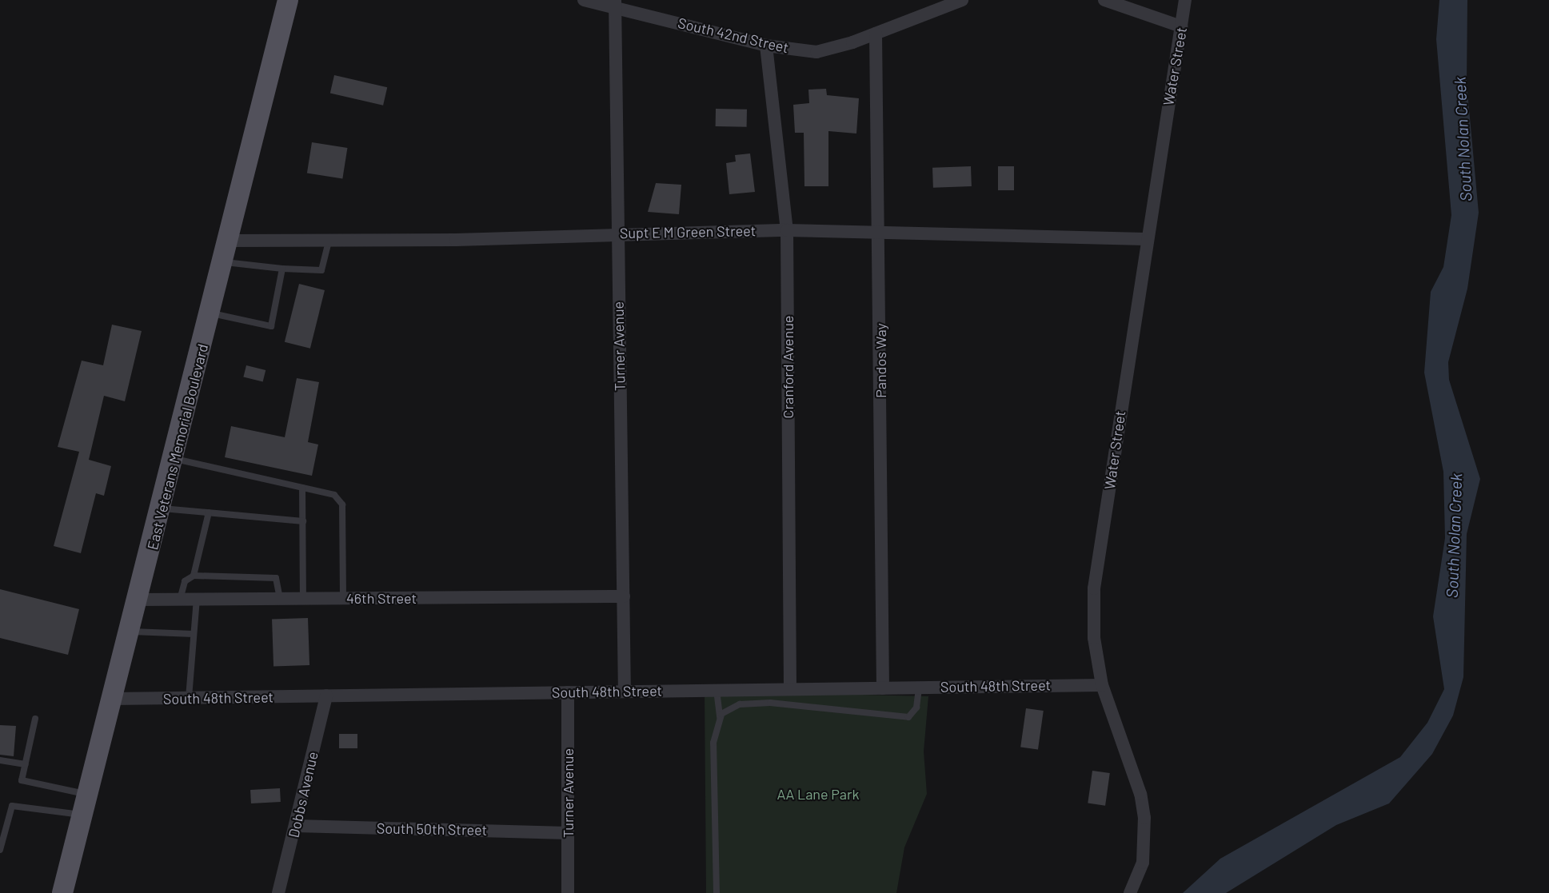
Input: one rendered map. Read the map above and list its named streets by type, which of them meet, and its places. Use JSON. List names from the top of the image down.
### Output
{
  "streets": {
    "main road": ["East Veterans Memorial Boulevard"],
    "street": [
      "South 42nd Street",
      "Water Street",
      "Supt E M Green Street",
      "Turner Avenue",
      "Pandos Way",
      "Cranford Avenue",
      "46th Street",
      "South 48th Street",
      "Dobbs Avenue",
      "South 50th Street"
    ]
  },
  "crossings": [
    ["South 42nd Street", "Turner Avenue"],
    ["South 42nd Street", "Pandos Way"],
    ["South 42nd Street", "Cranford Avenue"],
    ["Water Street", "Supt E M Green Street"],
    ["Water Street", "South 48th Street"],
    ["Supt E M Green Street", "Turner Avenue"],
    ["Supt E M Green Street", "Pandos Way"],
    ["Supt E M Green Street", "Cranford Avenue"],
    ["Supt E M Green Street", "East Veterans Memorial Boulevard"],
    ["Turner Avenue", "46th Street"],
    ["Turner Avenue", "South 48th Street"],
    ["Turner Avenue", "South 50th Street"],
    ["Pandos Way", "South 48th Street"],
    ["Cranford Avenue", "South 48th Street"],
    ["East Veterans Memorial Boulevard", "46th Street"],
    ["East Veterans Memorial Boulevard", "South 48th Street"],
    ["South 48th Street", "Dobbs Avenue"],
    ["Dobbs Avenue", "South 50th Street"]
  ],
  "water": ["South Nolan Creek"],
  "parks": ["AA Lane Park"]
}
